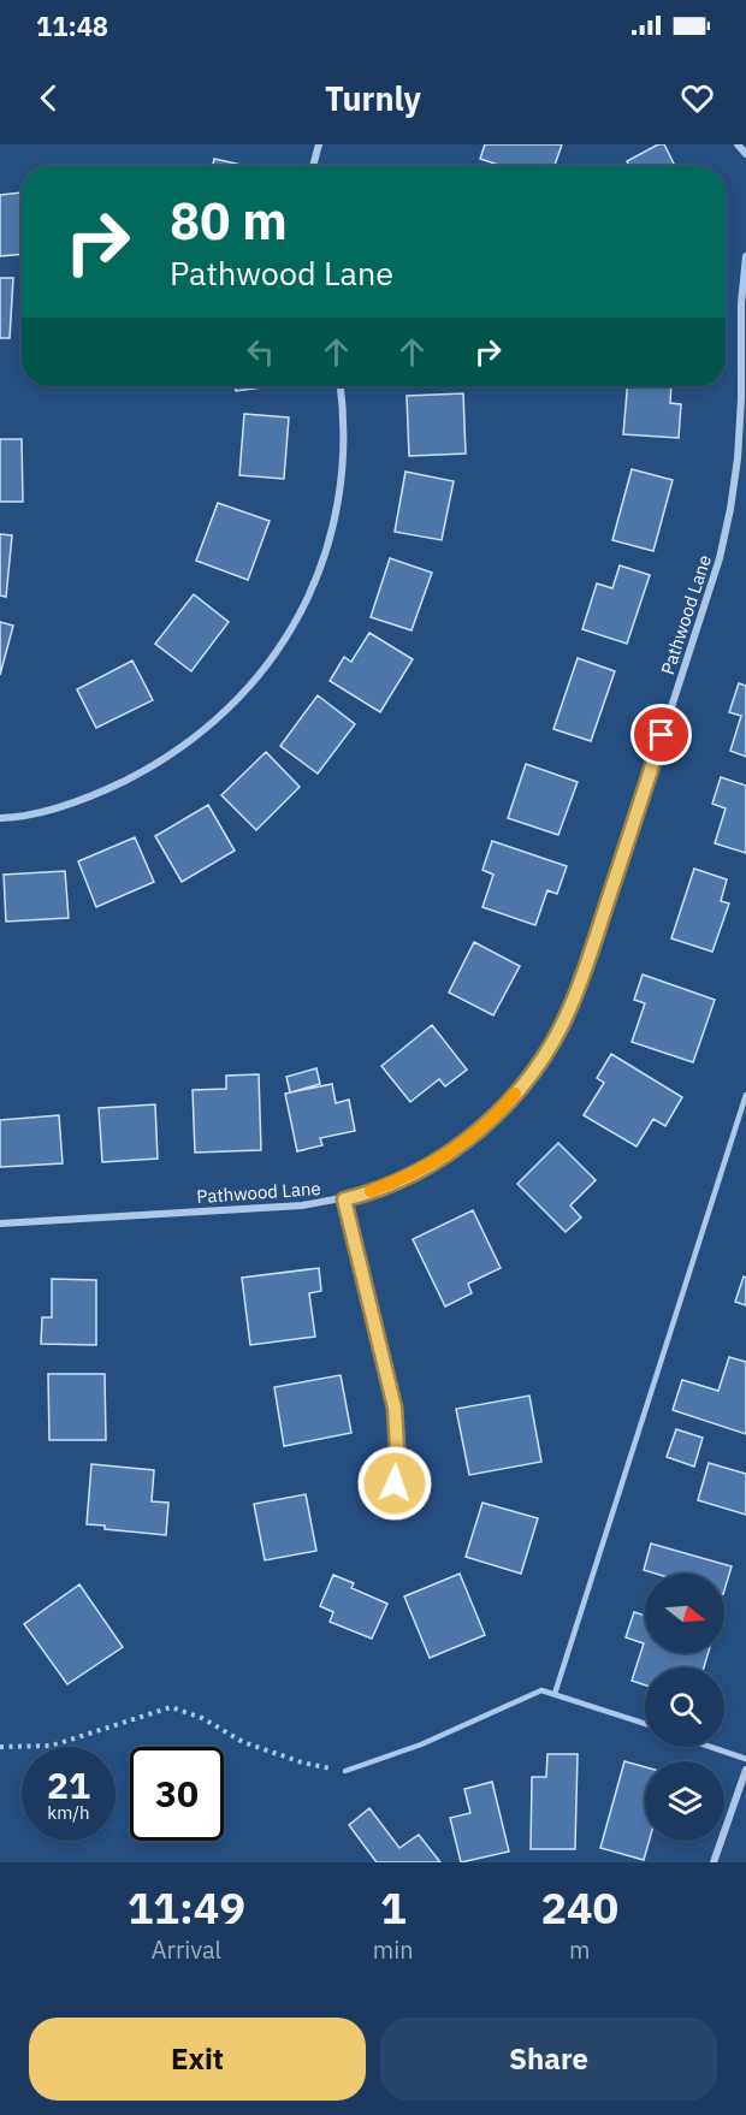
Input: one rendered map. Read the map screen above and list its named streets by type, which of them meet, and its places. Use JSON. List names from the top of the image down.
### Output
{
  "streets": {
    "street": ["Pathwood Lane"]
  },
  "north": "right",
  "page": {
    "status": "11:48",
    "header": "Turnly",
    "turn": ["80 m", "Pathwood Lane"],
    "speed": "21 km/h",
    "limit": "30",
    "eta": [
      "11:49",
      "Arrival",
      "1",
      "min",
      "240",
      "m"
    ],
    "buttons": ["Exit", "Share"]
  }
}
